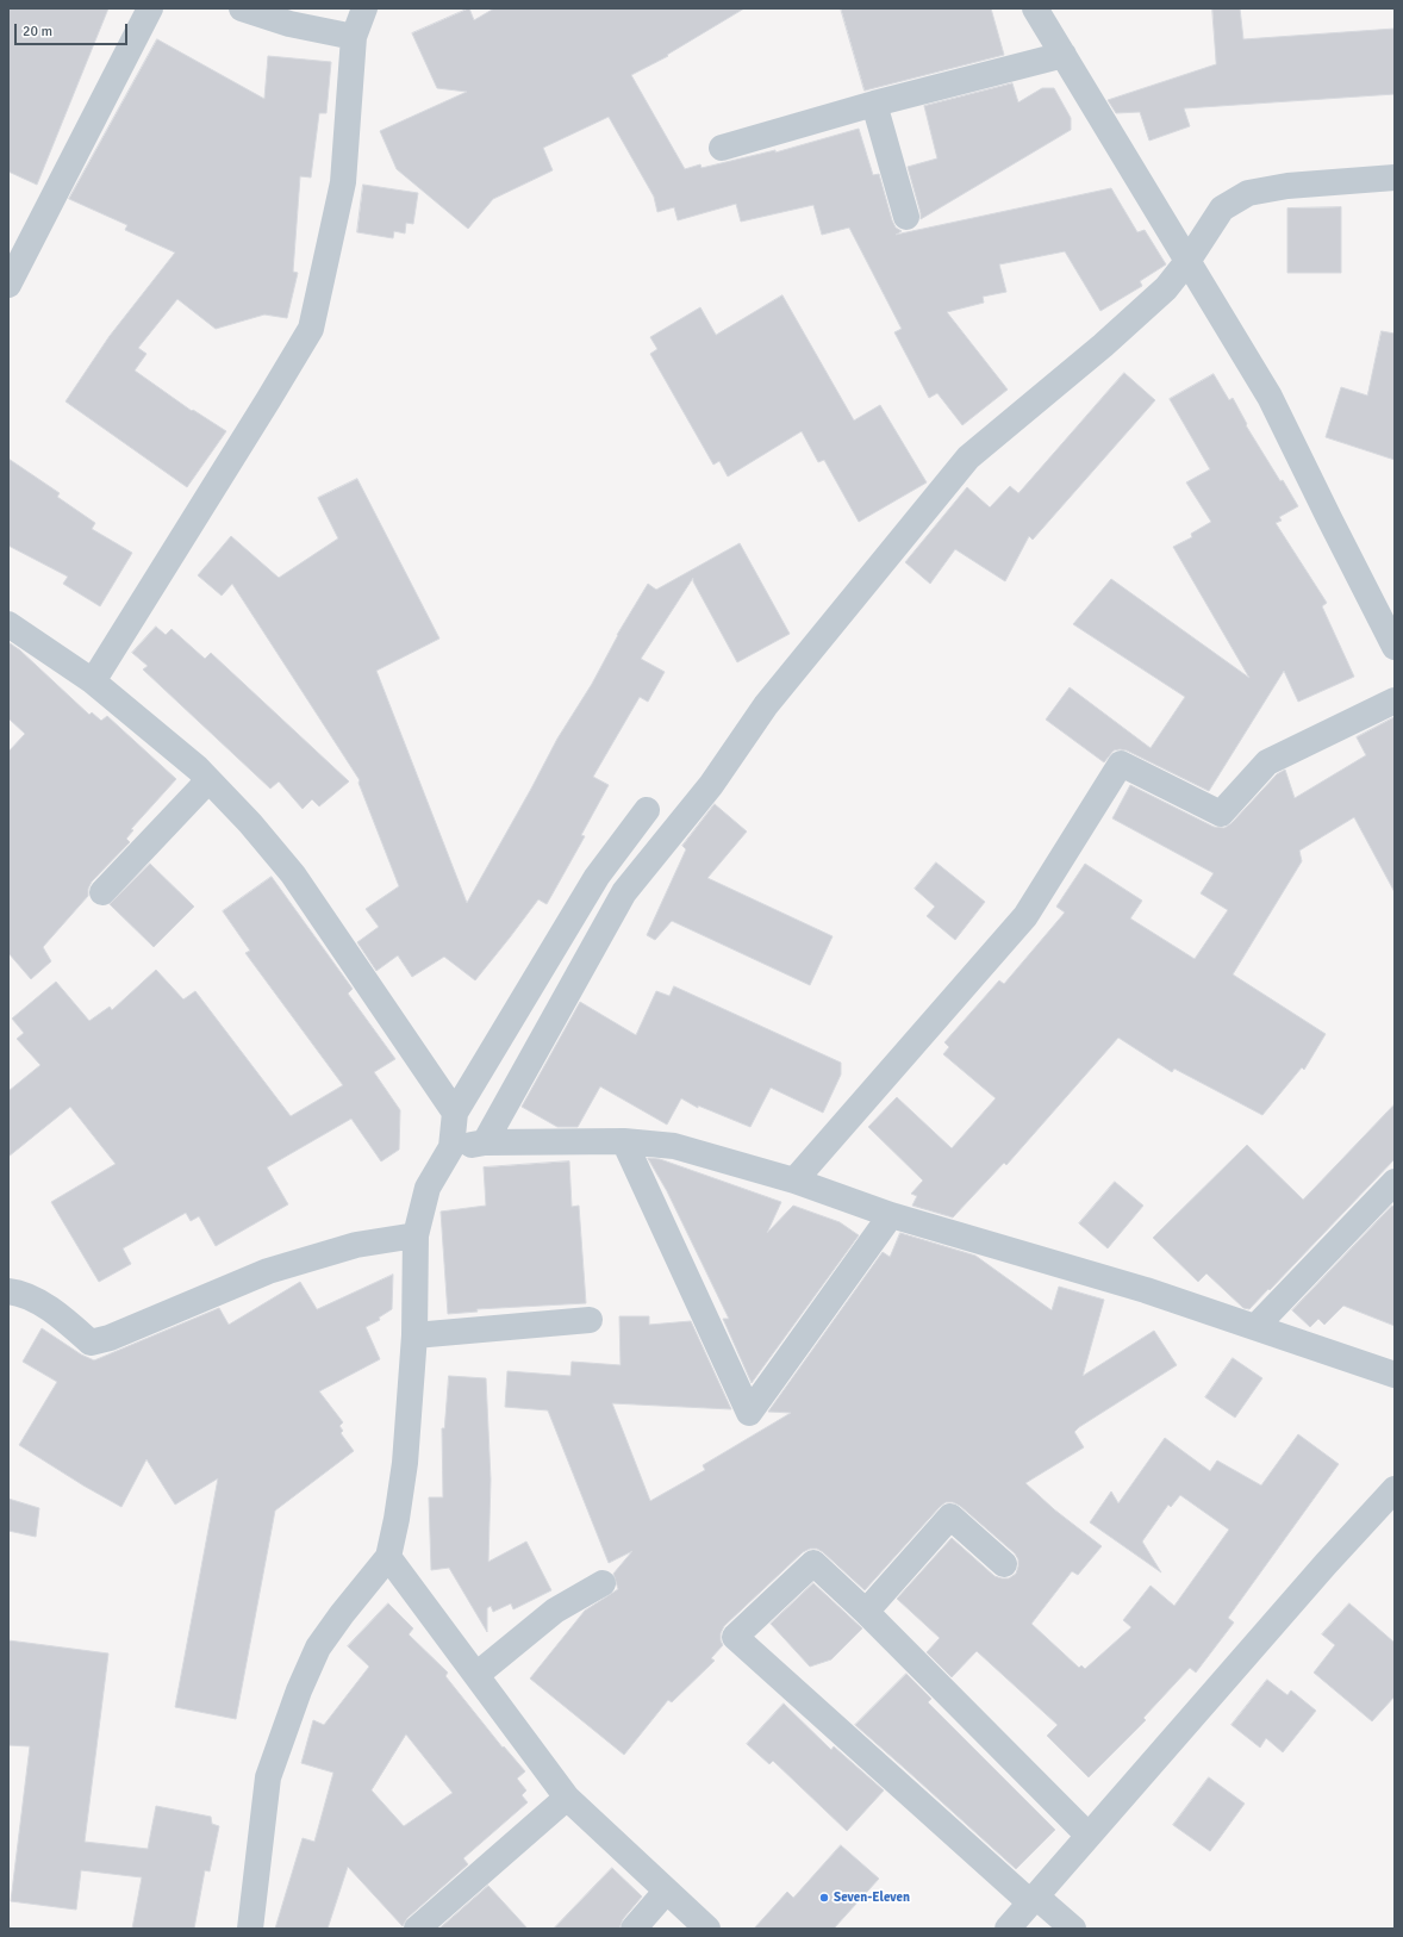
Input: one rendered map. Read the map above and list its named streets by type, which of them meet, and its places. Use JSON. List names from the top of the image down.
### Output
{
  "places": ["Seven-Eleven"],
  "scale_bar": "20 m"
}
